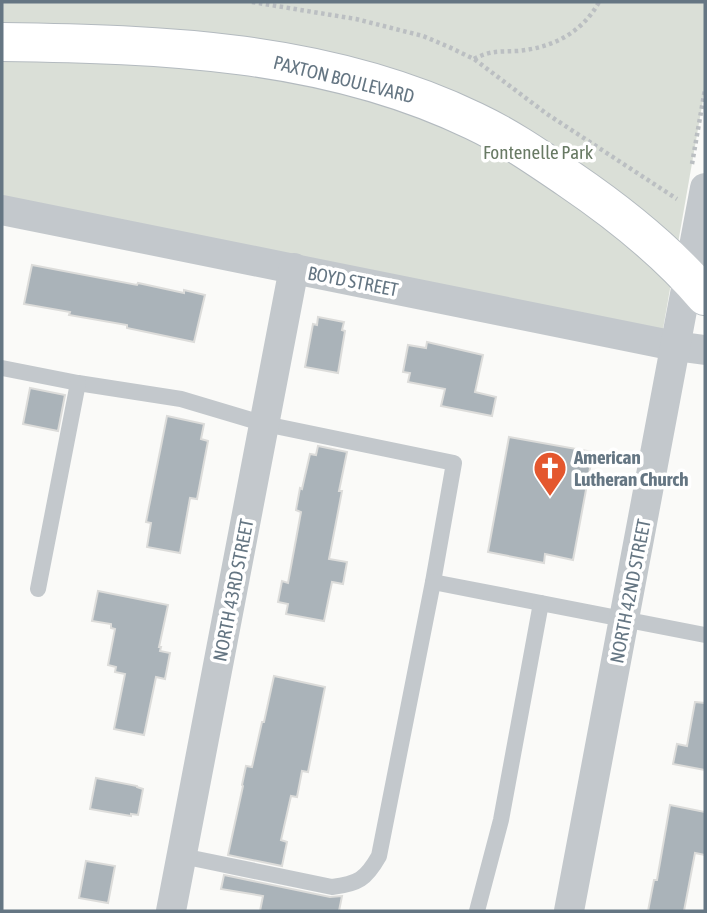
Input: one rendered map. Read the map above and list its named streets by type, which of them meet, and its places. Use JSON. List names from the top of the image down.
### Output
{
  "streets": {
    "street": [
      "PAXTON BOULEVARD",
      "BOYD STREET",
      "NORTH 43RD STREET",
      "NORTH 42ND STREET"
    ]
  },
  "crossings": [
    ["PAXTON BOULEVARD", "NORTH 42ND STREET"],
    ["BOYD STREET", "NORTH 43RD STREET"],
    ["BOYD STREET", "NORTH 42ND STREET"]
  ],
  "parks": ["Fontenelle Park"],
  "places": {
    "church": ["American Lutheran Church"]
  }
}
